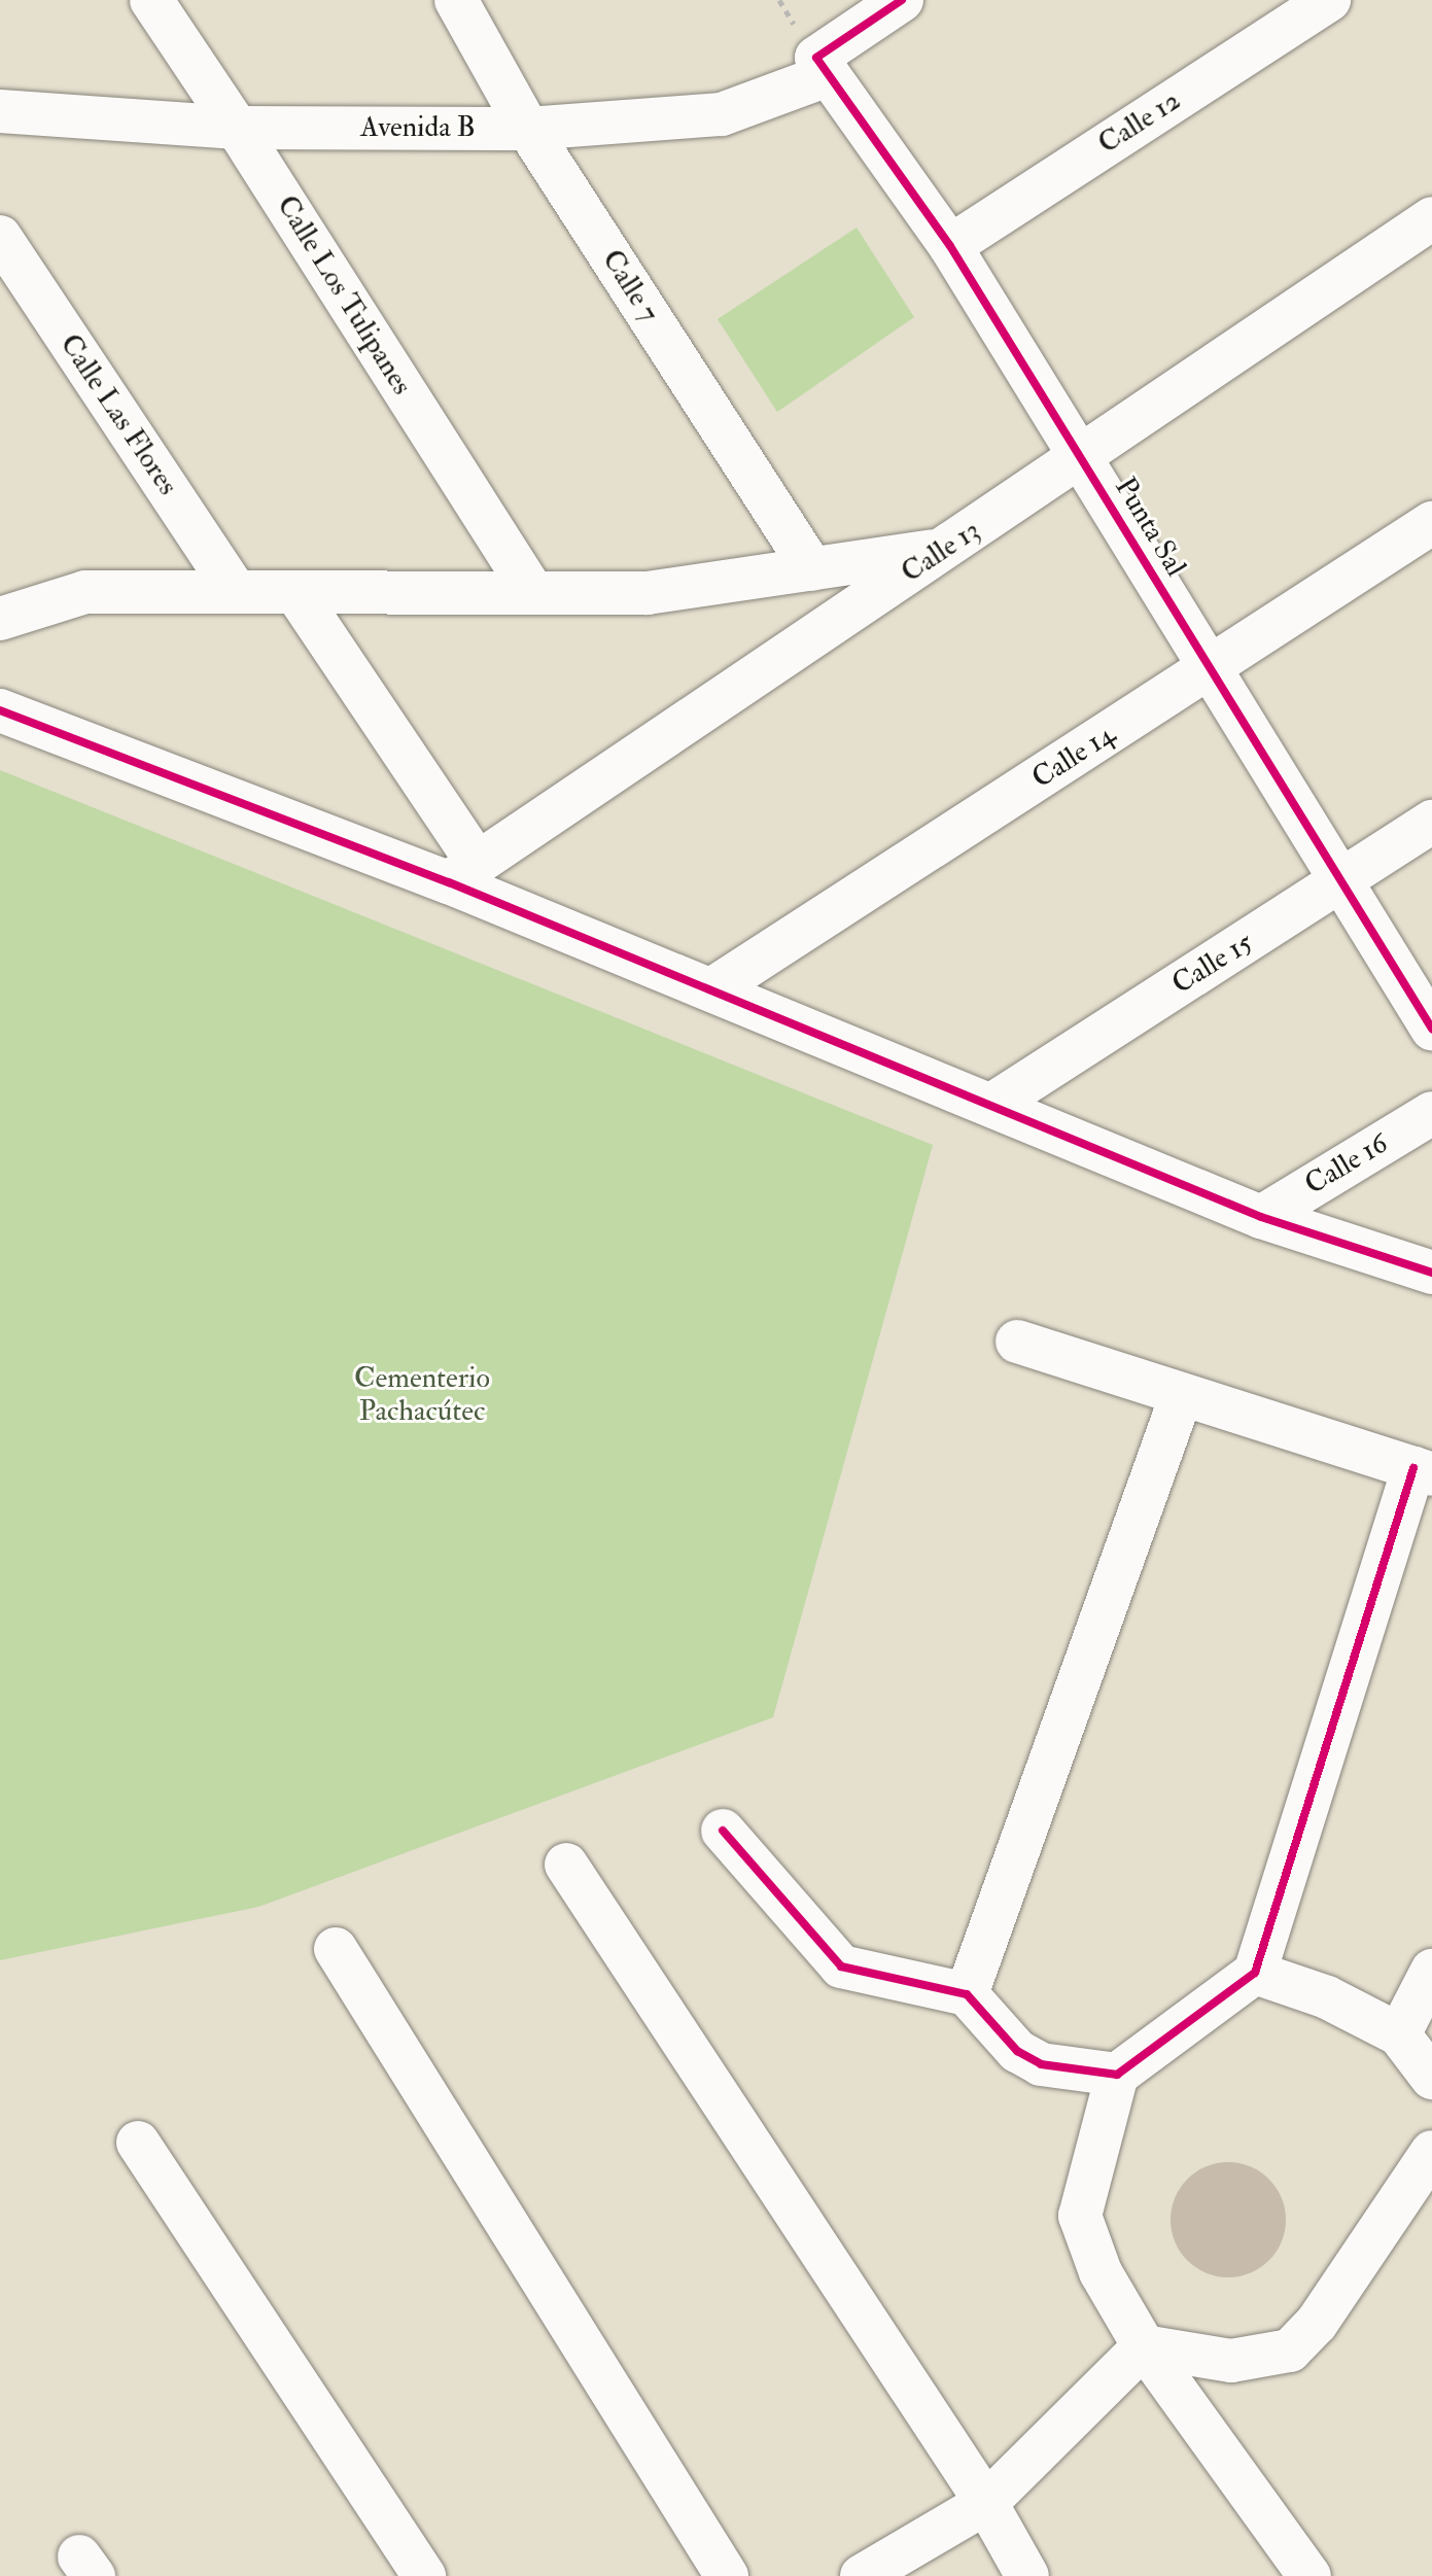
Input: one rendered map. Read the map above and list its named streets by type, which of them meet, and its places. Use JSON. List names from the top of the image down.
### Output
{
  "streets": {
    "street": [
      "Calle 12",
      "Avenida B",
      "Calle 7",
      "Calle Los Tulipanes",
      "Calle Las Flores",
      "Punta Sal",
      "Calle 13",
      "Calle 14",
      "Calle 15",
      "Calle 16"
    ]
  },
  "crossings": [
    ["Calle 12", "Punta Sal"],
    ["Avenida B", "Calle 7"],
    ["Avenida B", "Calle Los Tulipanes"],
    ["Avenida B", "Punta Sal"],
    ["Punta Sal", "Calle 13"],
    ["Punta Sal", "Calle 14"],
    ["Punta Sal", "Calle 15"]
  ],
  "parks": ["Cementerio Pachacútec"]
}
